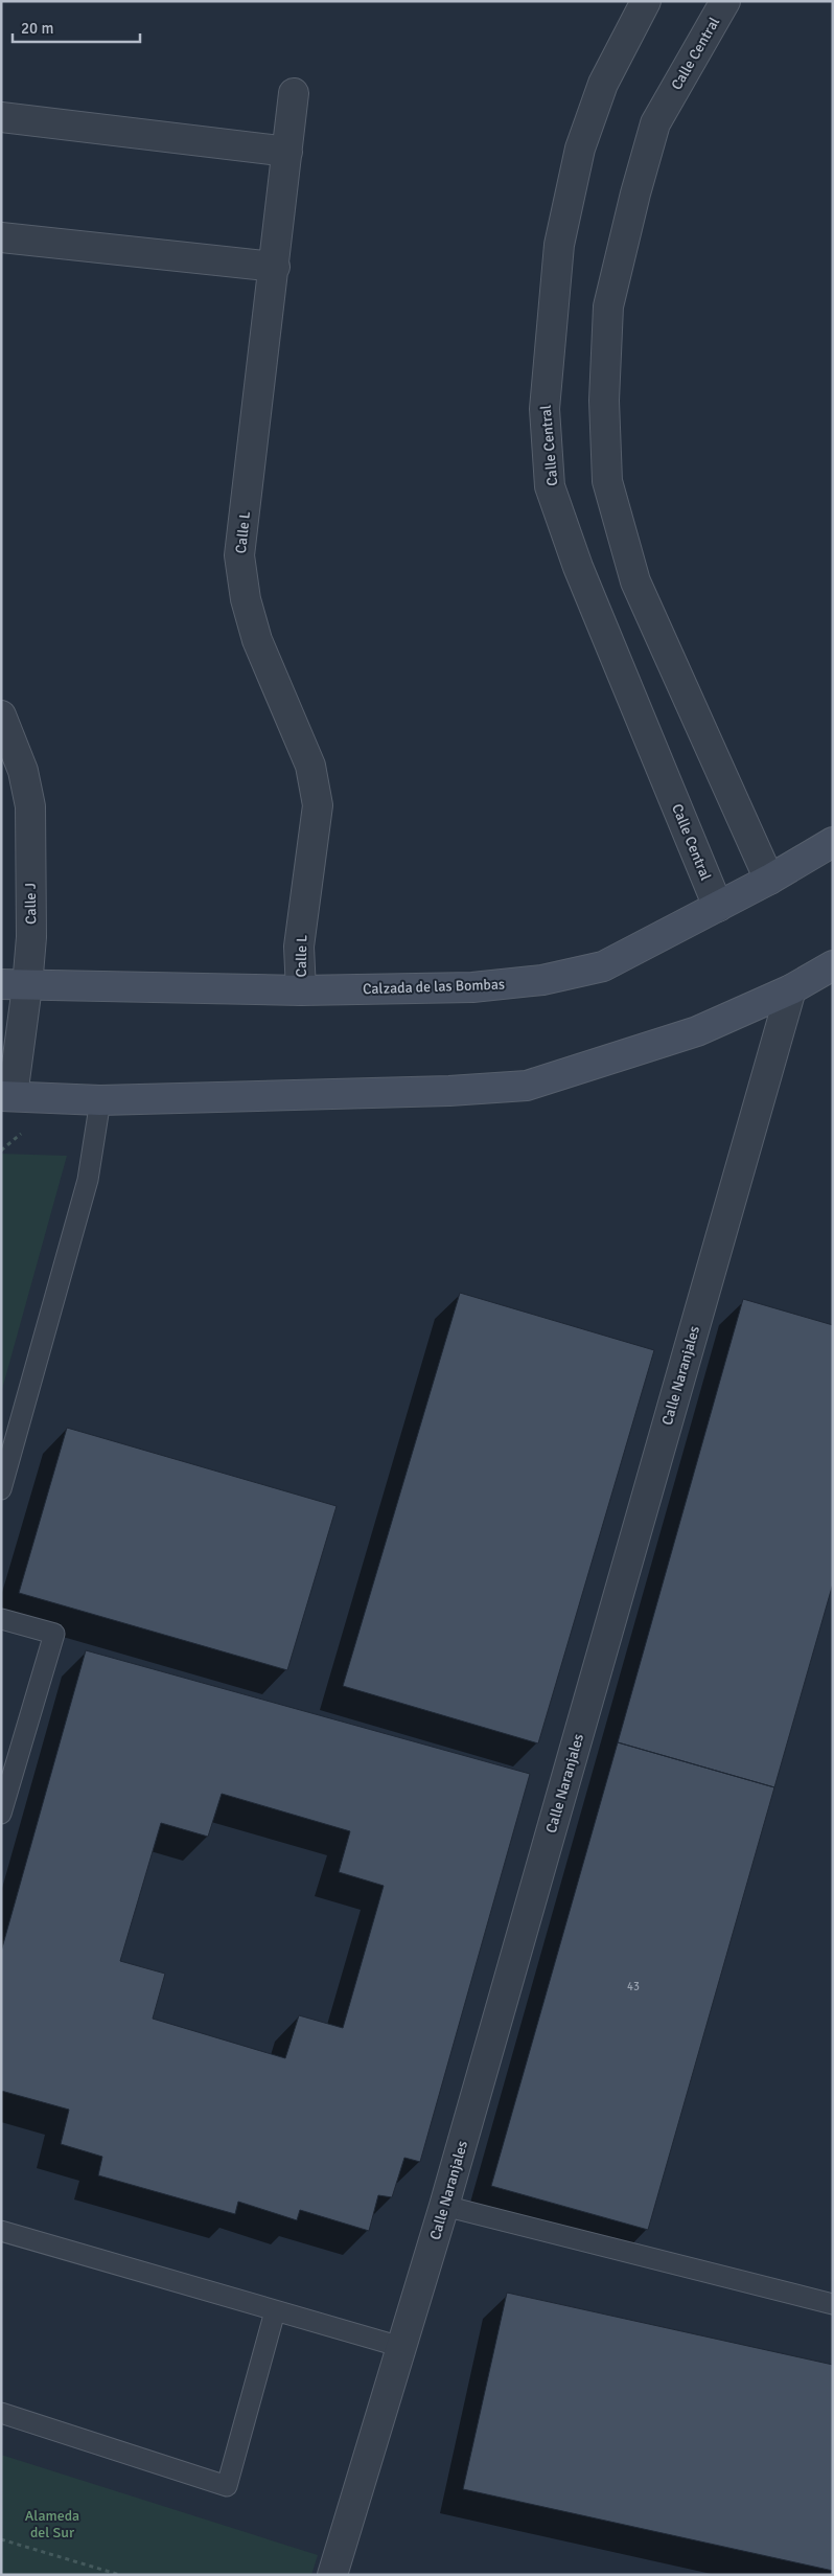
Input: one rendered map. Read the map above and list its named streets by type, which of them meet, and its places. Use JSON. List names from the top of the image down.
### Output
{
  "streets": {
    "main road": ["Calzada de las Bombas"],
    "street": [
      "Calle Central",
      "Calle L",
      "Calle J",
      "Calle Naranjales"
    ]
  },
  "crossings": [
    ["Calle Central", "Calzada de las Bombas"],
    ["Calle L", "Calzada de las Bombas"],
    ["Calle J", "Calzada de las Bombas"]
  ],
  "parks": ["Alameda del Sur"],
  "house_numbers": ["43"],
  "scale_bar": "20 m"
}
